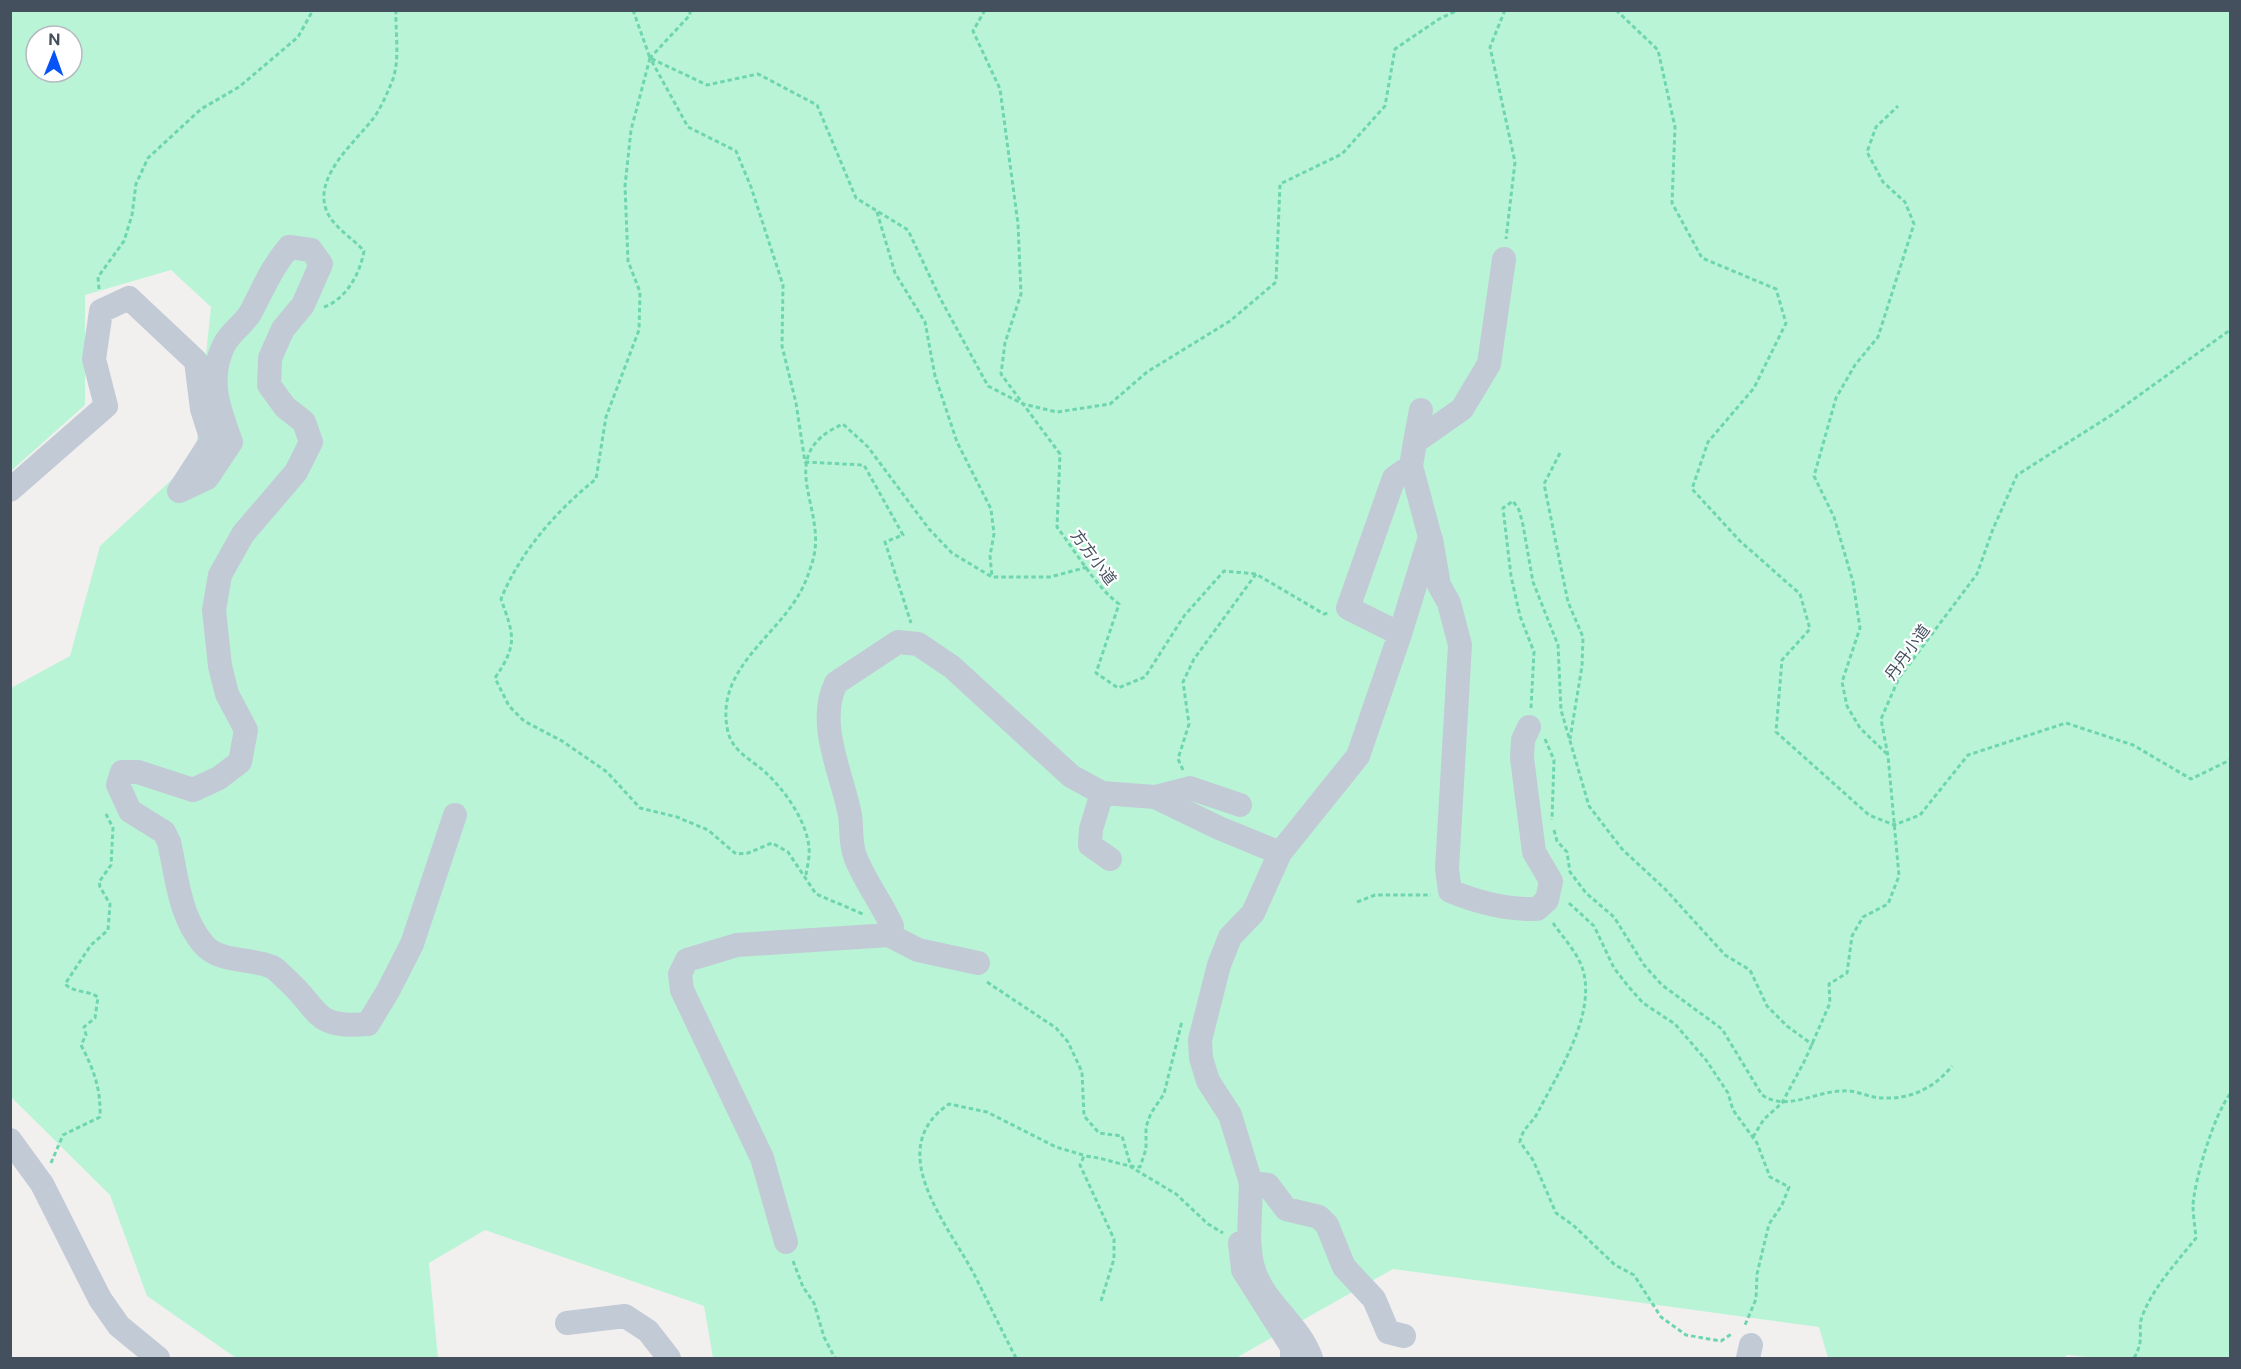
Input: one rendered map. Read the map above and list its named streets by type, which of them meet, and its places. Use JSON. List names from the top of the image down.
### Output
{
  "streets": {
    "path": ["方方小道", "丹丹小道"]
  },
  "north": "top"
}
